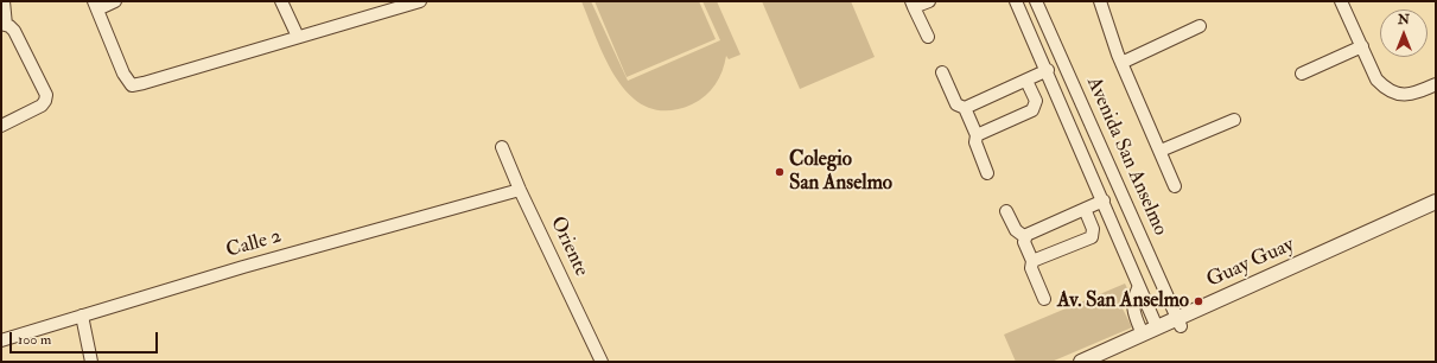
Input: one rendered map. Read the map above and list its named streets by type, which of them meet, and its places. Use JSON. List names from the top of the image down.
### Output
{
  "streets": {
    "street": [
      "Avenida San Anselmo",
      "Calle 2",
      "Oriente",
      "Guay Guay"
    ]
  },
  "crossings": [
    ["Avenida San Anselmo", "Guay Guay"],
    ["Calle 2", "Oriente"]
  ],
  "places": ["Colegio San Anselmo", "Av. San Anselmo"],
  "scale_bar": "100 m",
  "north": "top"
}
